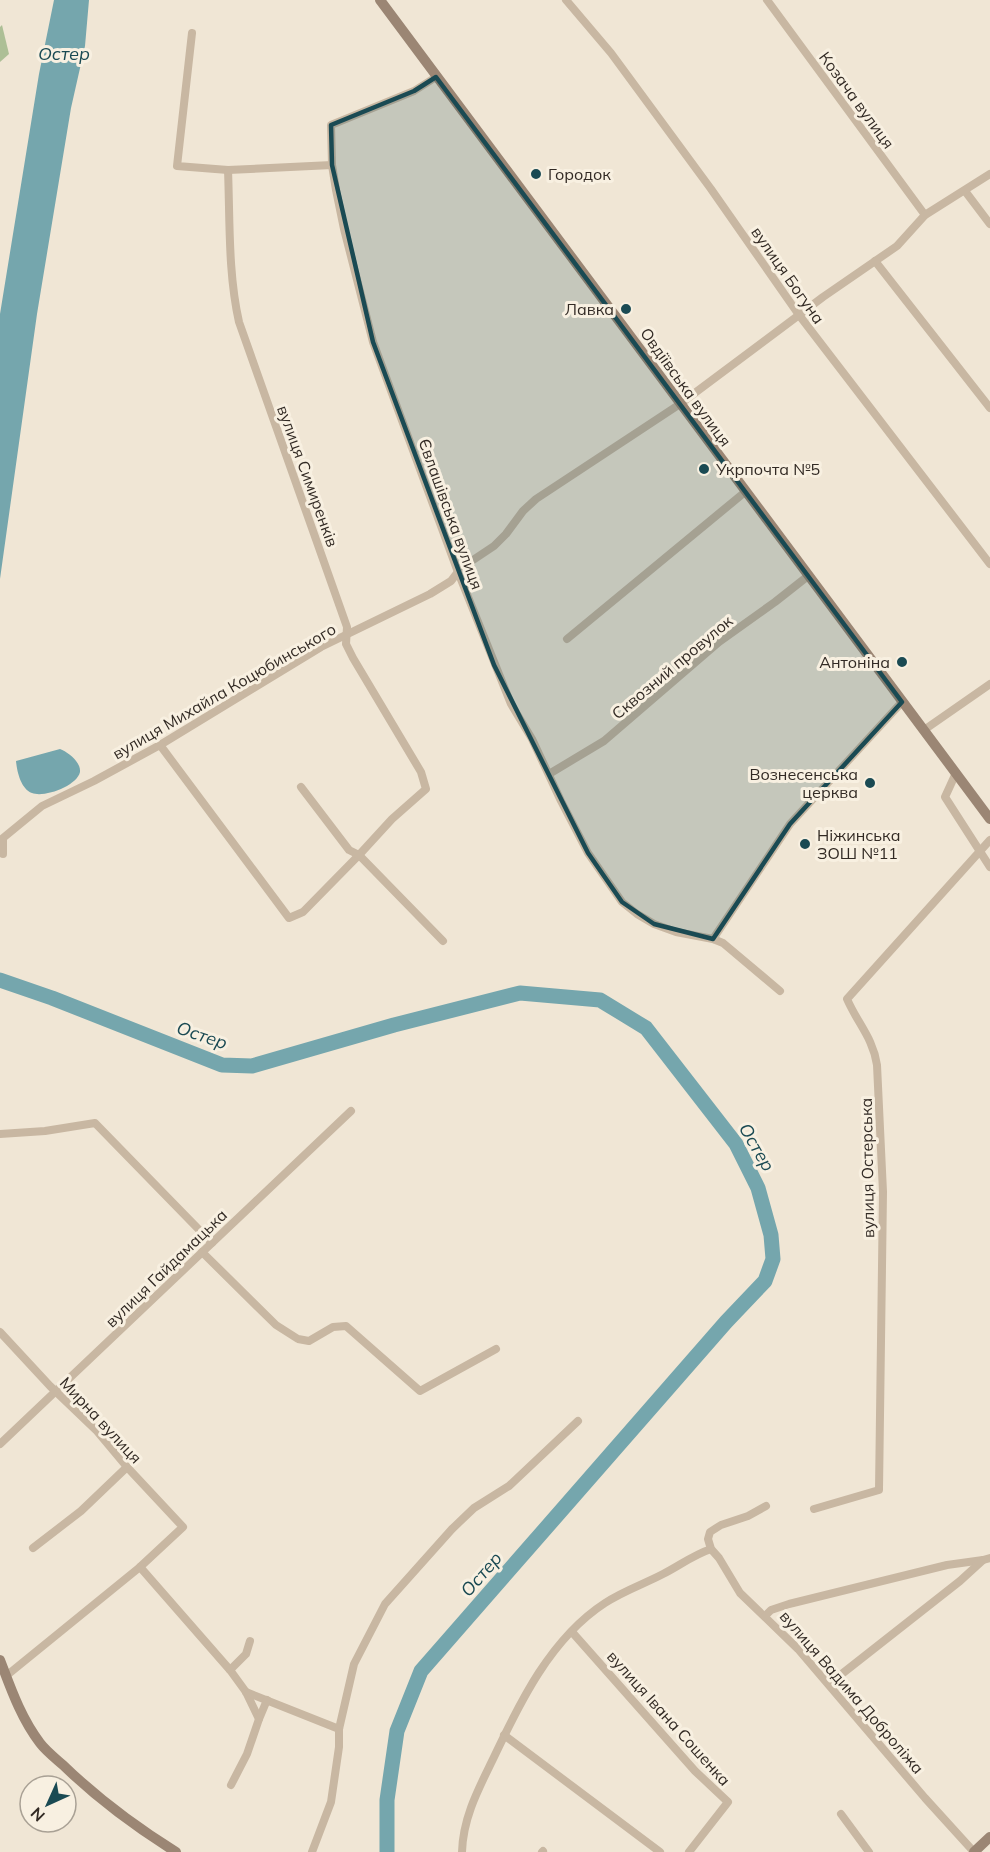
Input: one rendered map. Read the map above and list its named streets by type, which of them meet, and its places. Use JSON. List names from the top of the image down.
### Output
{
  "streets": {
    "main road": ["Овдіївська вулиця"],
    "street": [
      "Козача вулиця",
      "вулиця Богуна",
      "вулиця Симиренків",
      "Євлашівська вулиця",
      "Сквозний провулок",
      "вулиця Михайла Коцюбинського",
      "вулиця Остерська",
      "вулиця Гайдамацька",
      "Мирна вулиця",
      "вулиця Вадима Доброліжа",
      "вулиця Івана Сошенка"
    ]
  },
  "crossings": [
    ["Козача вулиця", "вулиця Михайла Коцюбинського"],
    ["вулиця Богуна", "вулиця Михайла Коцюбинського"],
    ["Овдіївська вулиця", "Євлашівська вулиця"],
    ["Овдіївська вулиця", "Сквозний провулок"],
    ["Овдіївська вулиця", "вулиця Михайла Коцюбинського"],
    ["вулиця Симиренків", "вулиця Михайла Коцюбинського"],
    ["Євлашівська вулиця", "Сквозний провулок"],
    ["Євлашівська вулиця", "вулиця Михайла Коцюбинського"],
    ["вулиця Гайдамацька", "Мирна вулиця"]
  ],
  "water": ["Остер"],
  "places": [
    "Городок",
    "Лавка",
    "Укрпочта №5",
    "Антоніна",
    "Вознесенська церква",
    "Ніжинська ЗОШ №11"
  ],
  "north": "bottom left"
}
